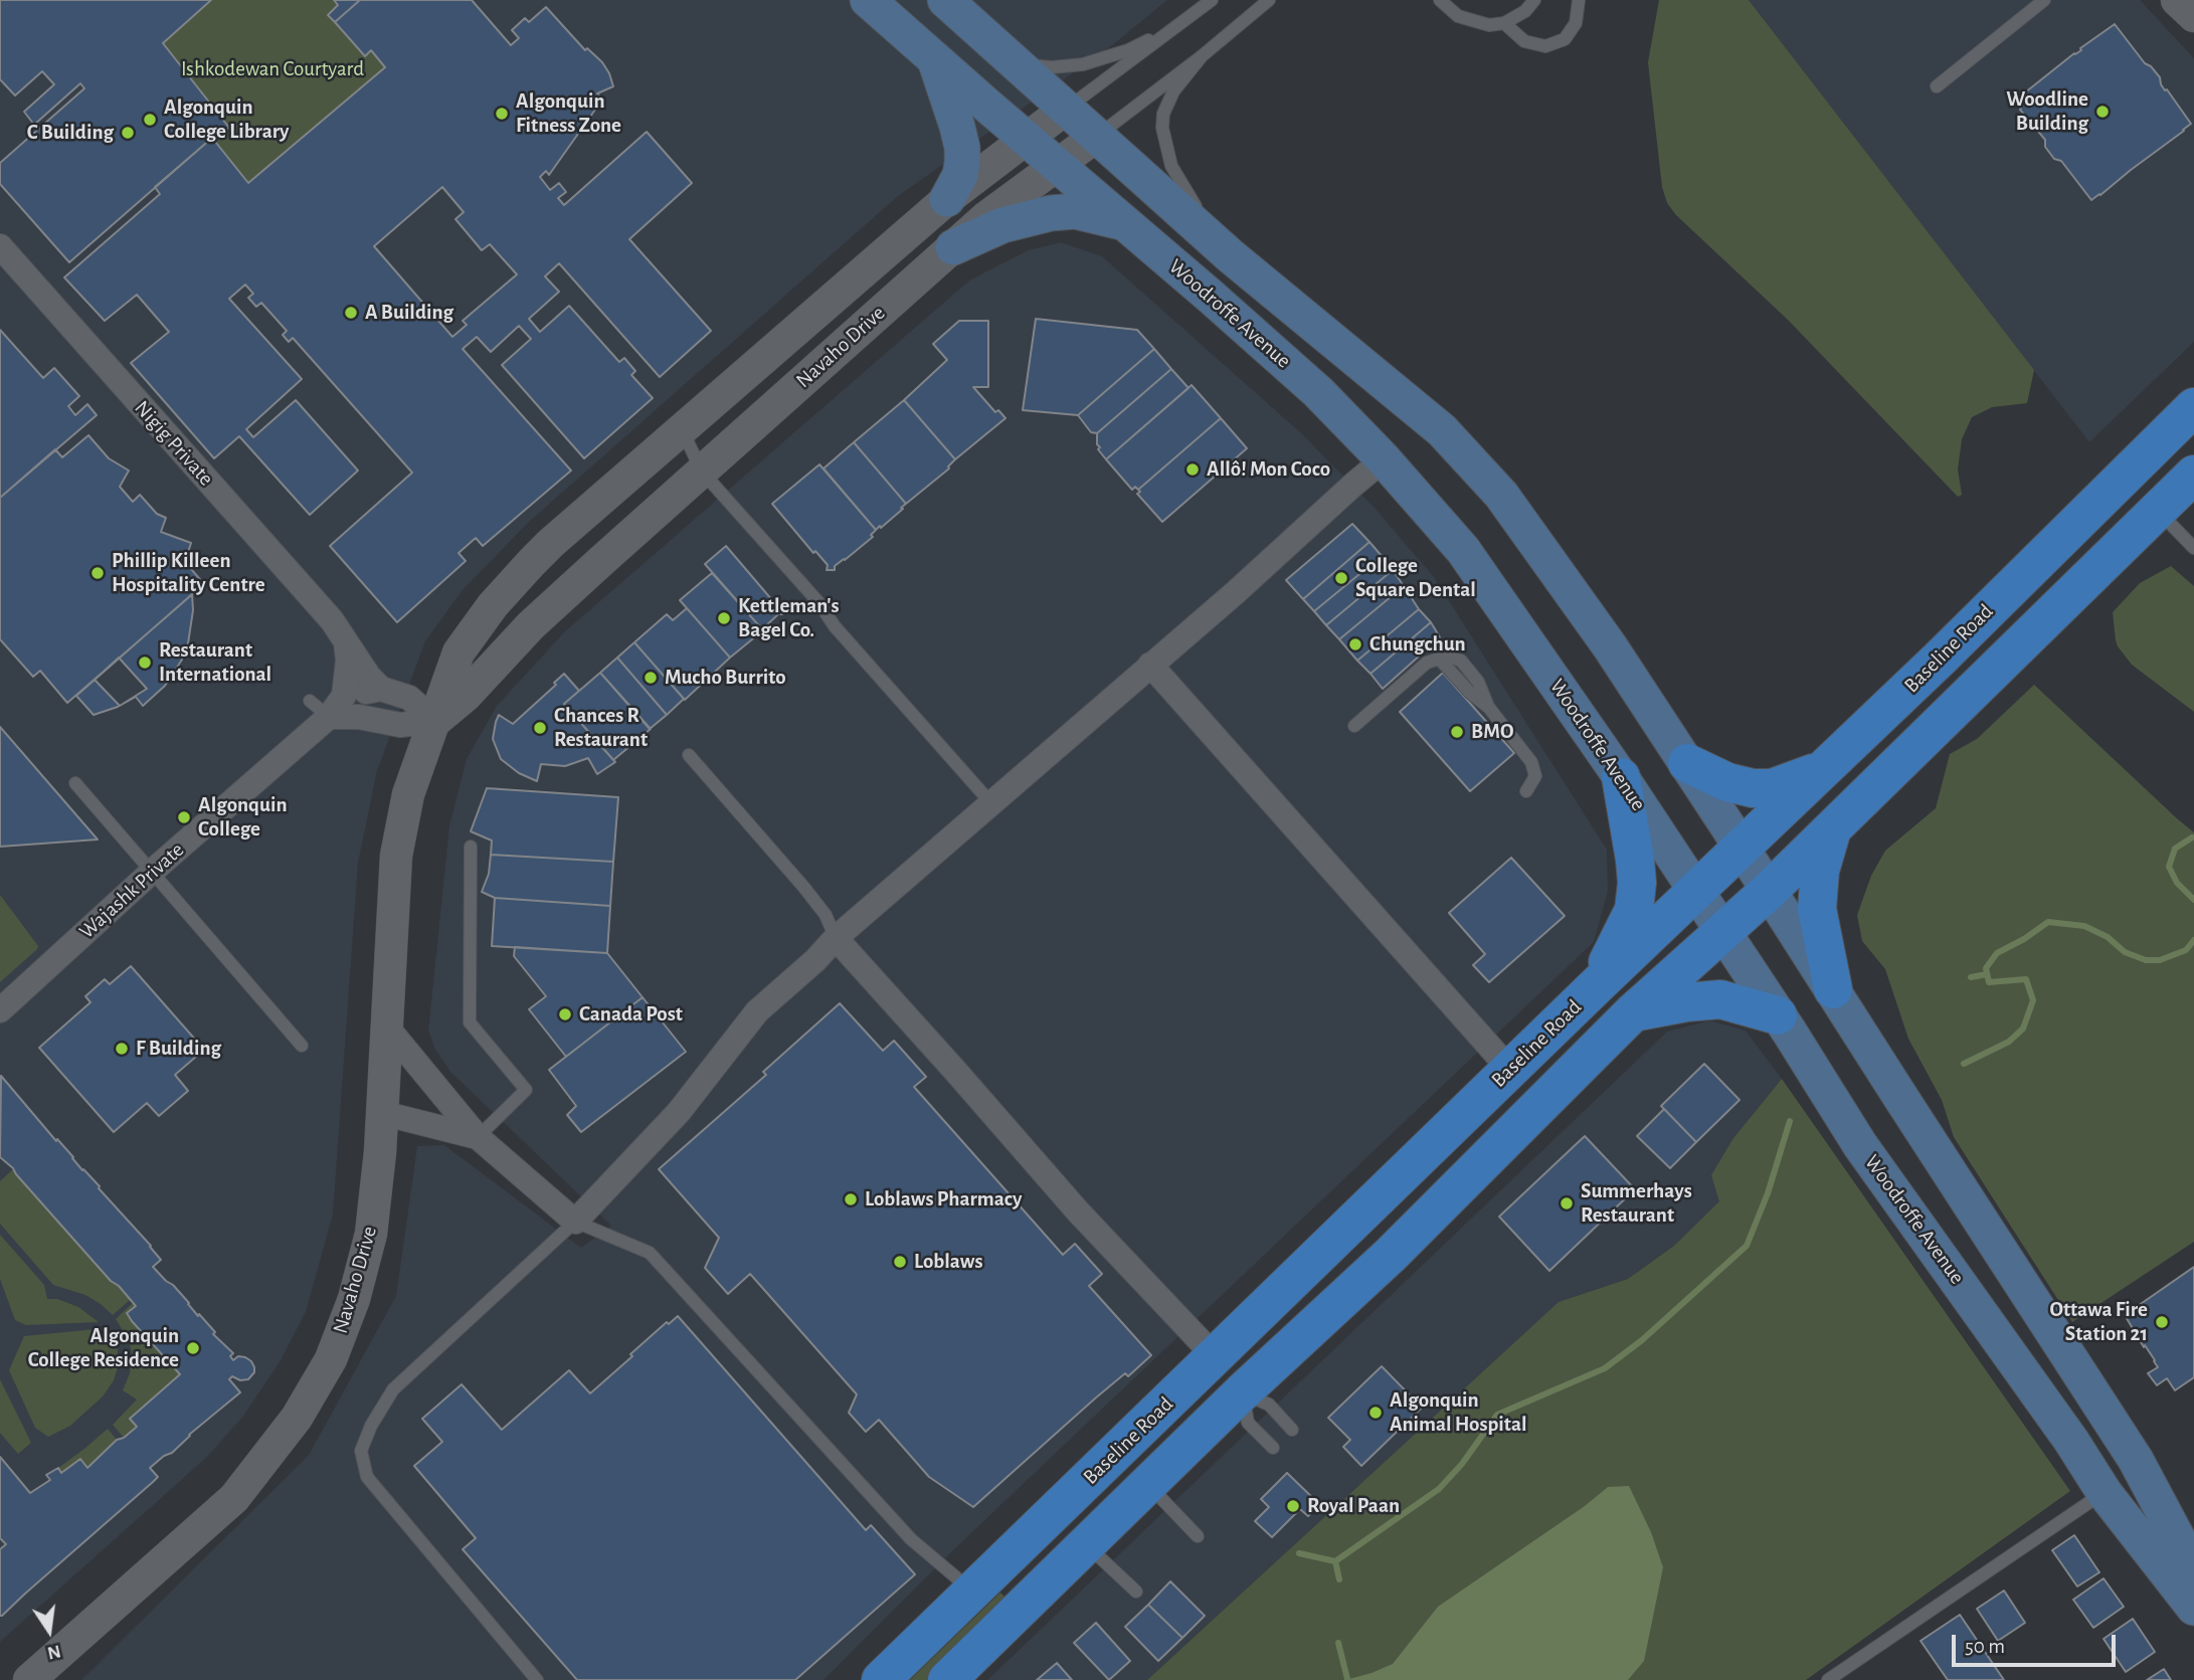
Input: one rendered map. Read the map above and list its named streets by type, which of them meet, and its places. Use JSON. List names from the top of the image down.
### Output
{
  "streets": {
    "main road": ["Woodroffe Avenue", "Baseline Road"],
    "street": ["Navaho Drive", "Nigig Private", "Wajashk Private"]
  },
  "crossings": [
    ["Woodroffe Avenue", "Navaho Drive"],
    ["Woodroffe Avenue", "Baseline Road"]
  ],
  "parks": ["Ishkodewan Courtyard"],
  "places": [
    "Woodline Building",
    "Algonquin Fitness Zone",
    "Algonquin College Library",
    "C Building",
    "A Building",
    "Allô! Mon Coco",
    "Phillip Killeen Hospitality Centre",
    "College Square Dental",
    "Kettleman's Bagel Co.",
    "Chungchun",
    "Restaurant International",
    "Mucho Burrito",
    "Chances R Restaurant",
    "BMO",
    "Algonquin College",
    "Canada Post",
    "F Building",
    "Loblaws Pharmacy",
    "Summerhays Restaurant",
    "Loblaws",
    "Ottawa Fire Station 21",
    "Algonquin College Residence",
    "Algonquin Animal Hospital",
    "Royal Paan"
  ],
  "scale_bar": "50 m",
  "north": "bottom"
}
